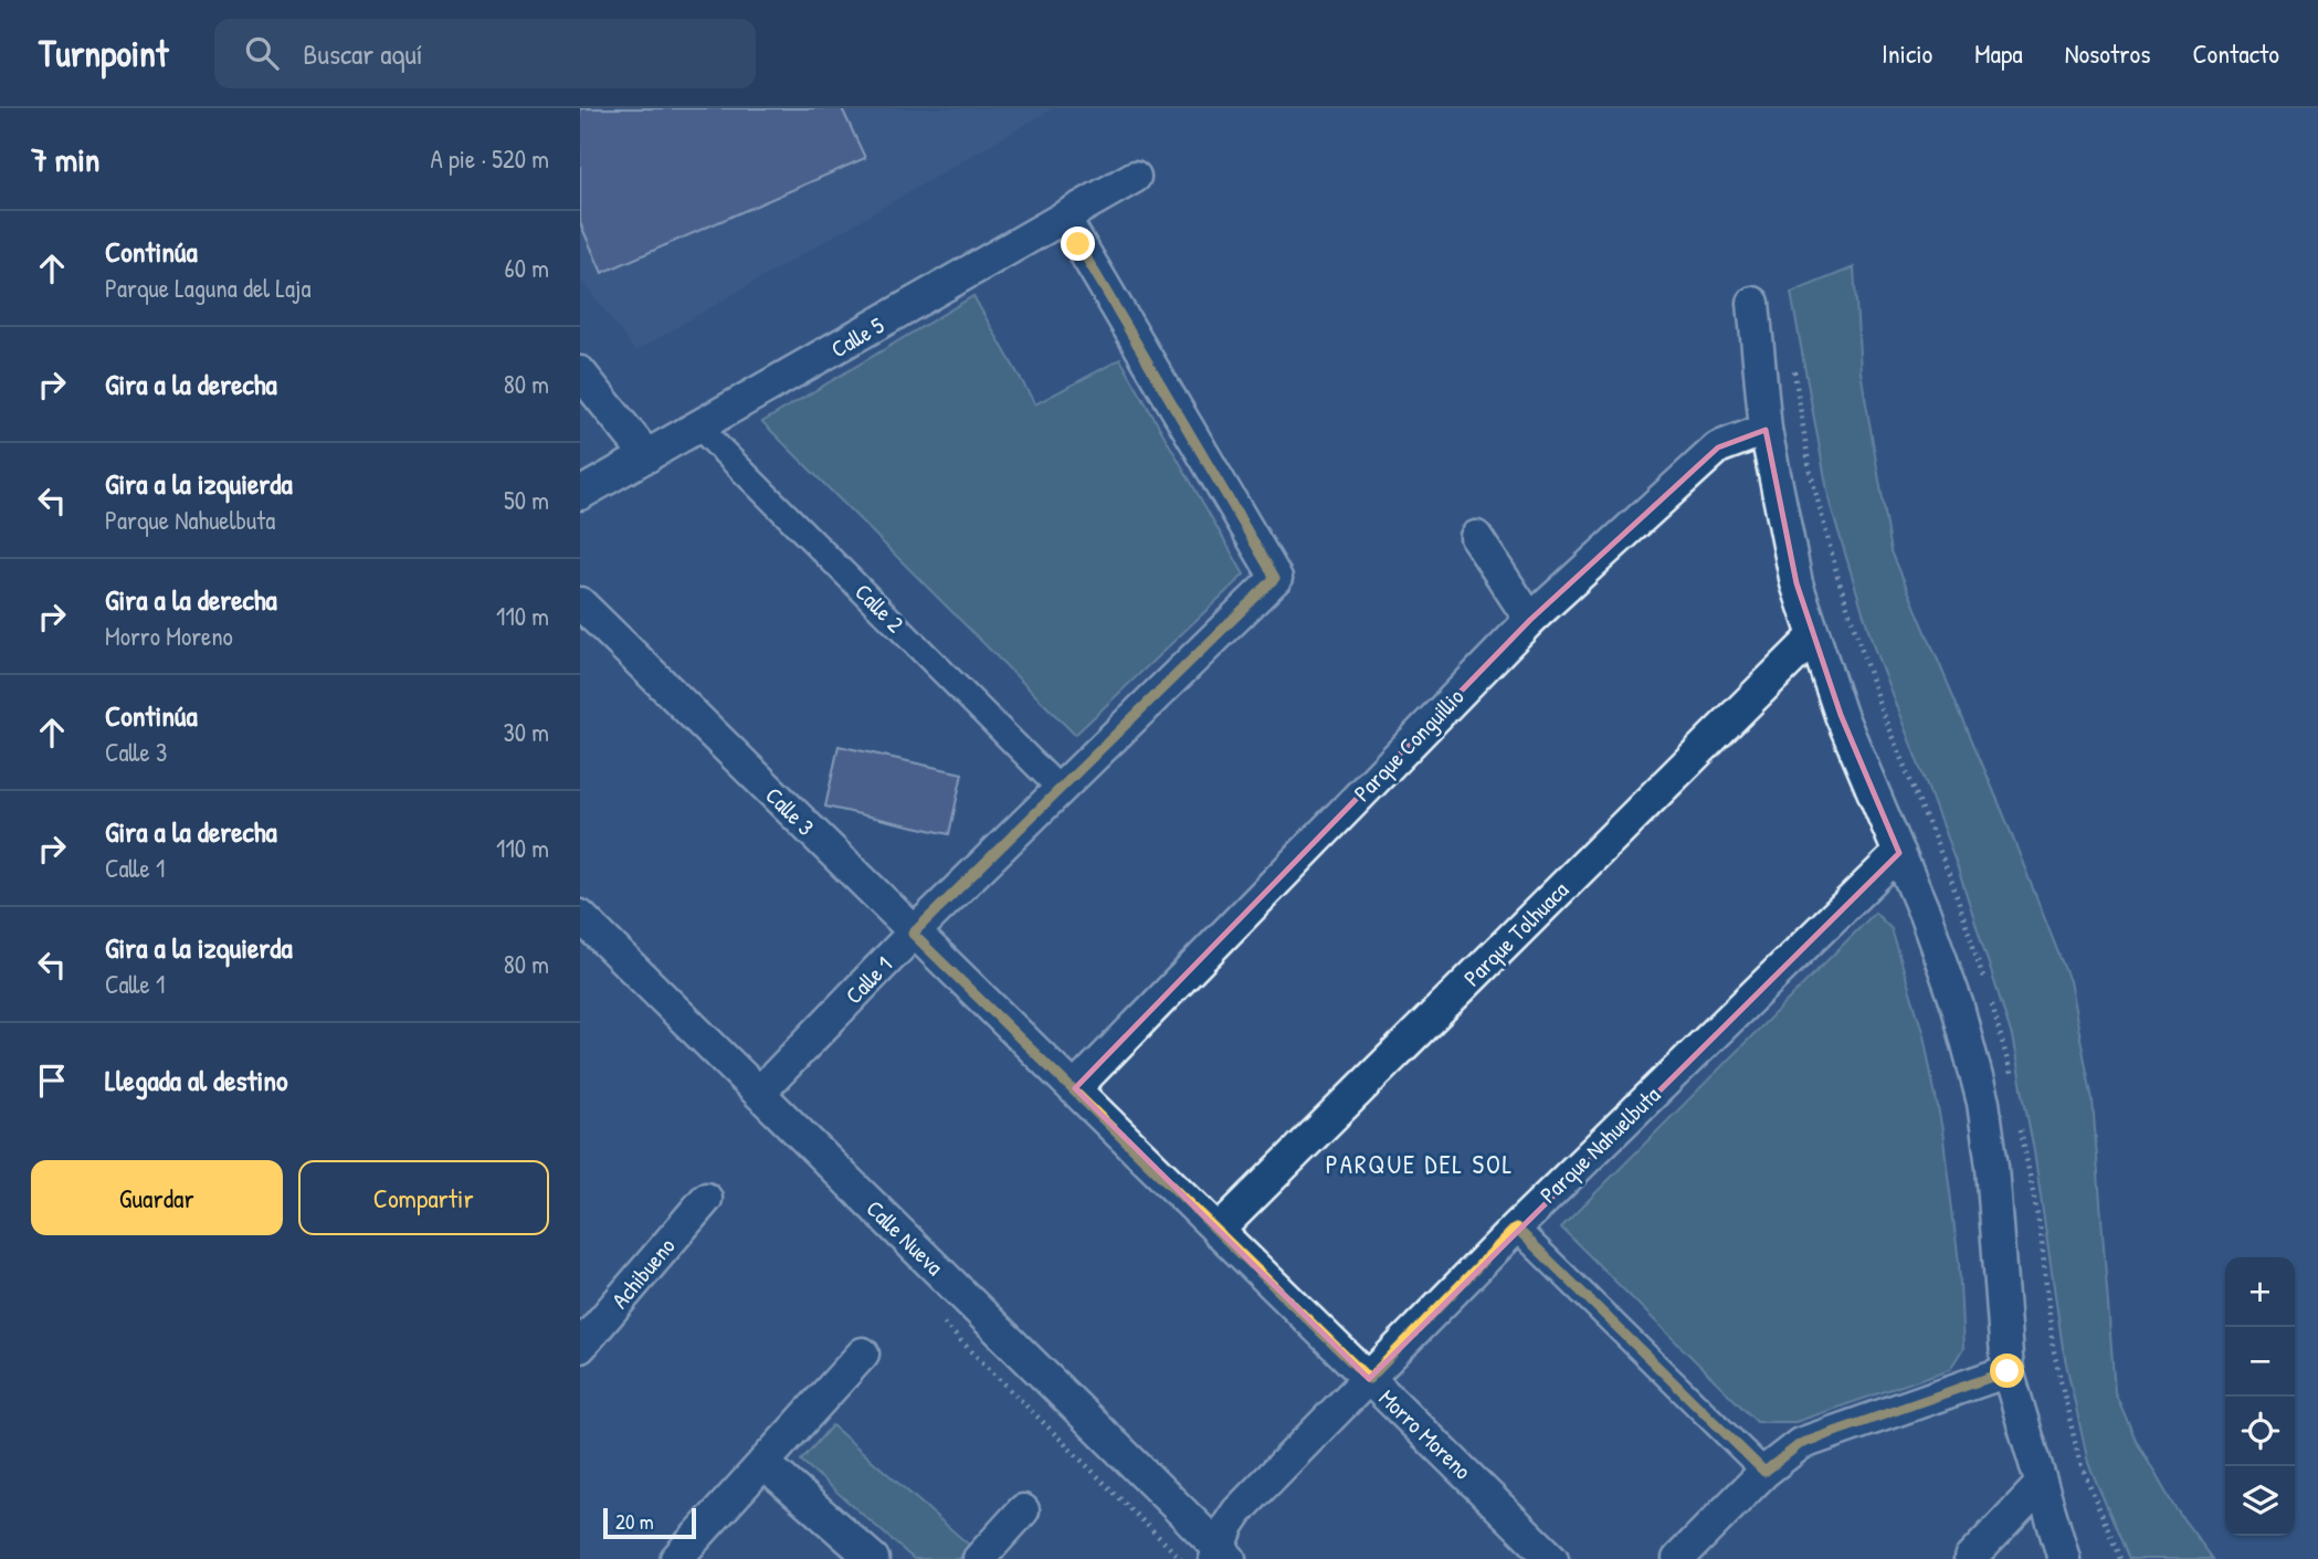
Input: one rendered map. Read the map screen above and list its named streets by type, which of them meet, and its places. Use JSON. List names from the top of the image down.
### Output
{
  "streets": {
    "street": [
      "Calle 5",
      "Calle 2",
      "Parque Conguillio",
      "Calle 3",
      "Parque Tolhuaca",
      "Calle 1",
      "Parque Nahuelbuta",
      "Calle Nueva",
      "Achibueno",
      "Morro Moreno"
    ]
  },
  "crossings": [
    ["Calle 5", "Calle 2"],
    ["Calle 5", "Calle 1"],
    ["Calle 2", "Calle 1"],
    ["Parque Conguillio", "Morro Moreno"],
    ["Calle 3", "Calle 1"],
    ["Calle 3", "Morro Moreno"],
    ["Parque Tolhuaca", "Morro Moreno"],
    ["Calle 1", "Calle Nueva"],
    ["Parque Nahuelbuta", "Calle Nueva"],
    ["Parque Nahuelbuta", "Morro Moreno"]
  ],
  "districts": ["PARQUE DEL SOL"],
  "scale_bar": "20 m",
  "page": {
    "header": "Turnpoint",
    "search": "Buscar aquí",
    "nav": [
      "Inicio",
      "Mapa",
      "Nosotros",
      "Contacto"
    ],
    "heading": ["7 min", "A pie · 520 m"],
    "list": [
      ["Continúa", "Parque Laguna del Laja", "60 m"],
      ["Gira a la derecha", "80 m"],
      ["Gira a la izquierda", "Parque Nahuelbuta", "50 m"],
      ["Gira a la derecha", "Morro Moreno", "110 m"],
      ["Continúa", "Calle 3", "30 m"],
      ["Gira a la derecha", "Calle 1", "110 m"],
      ["Gira a la izquierda", "Calle 1", "80 m"],
      "Llegada al destino"
    ],
    "buttons": ["Guardar", "Compartir"],
    "map_buttons": ["+", "−"],
    "scale": "20 m"
  }
}
